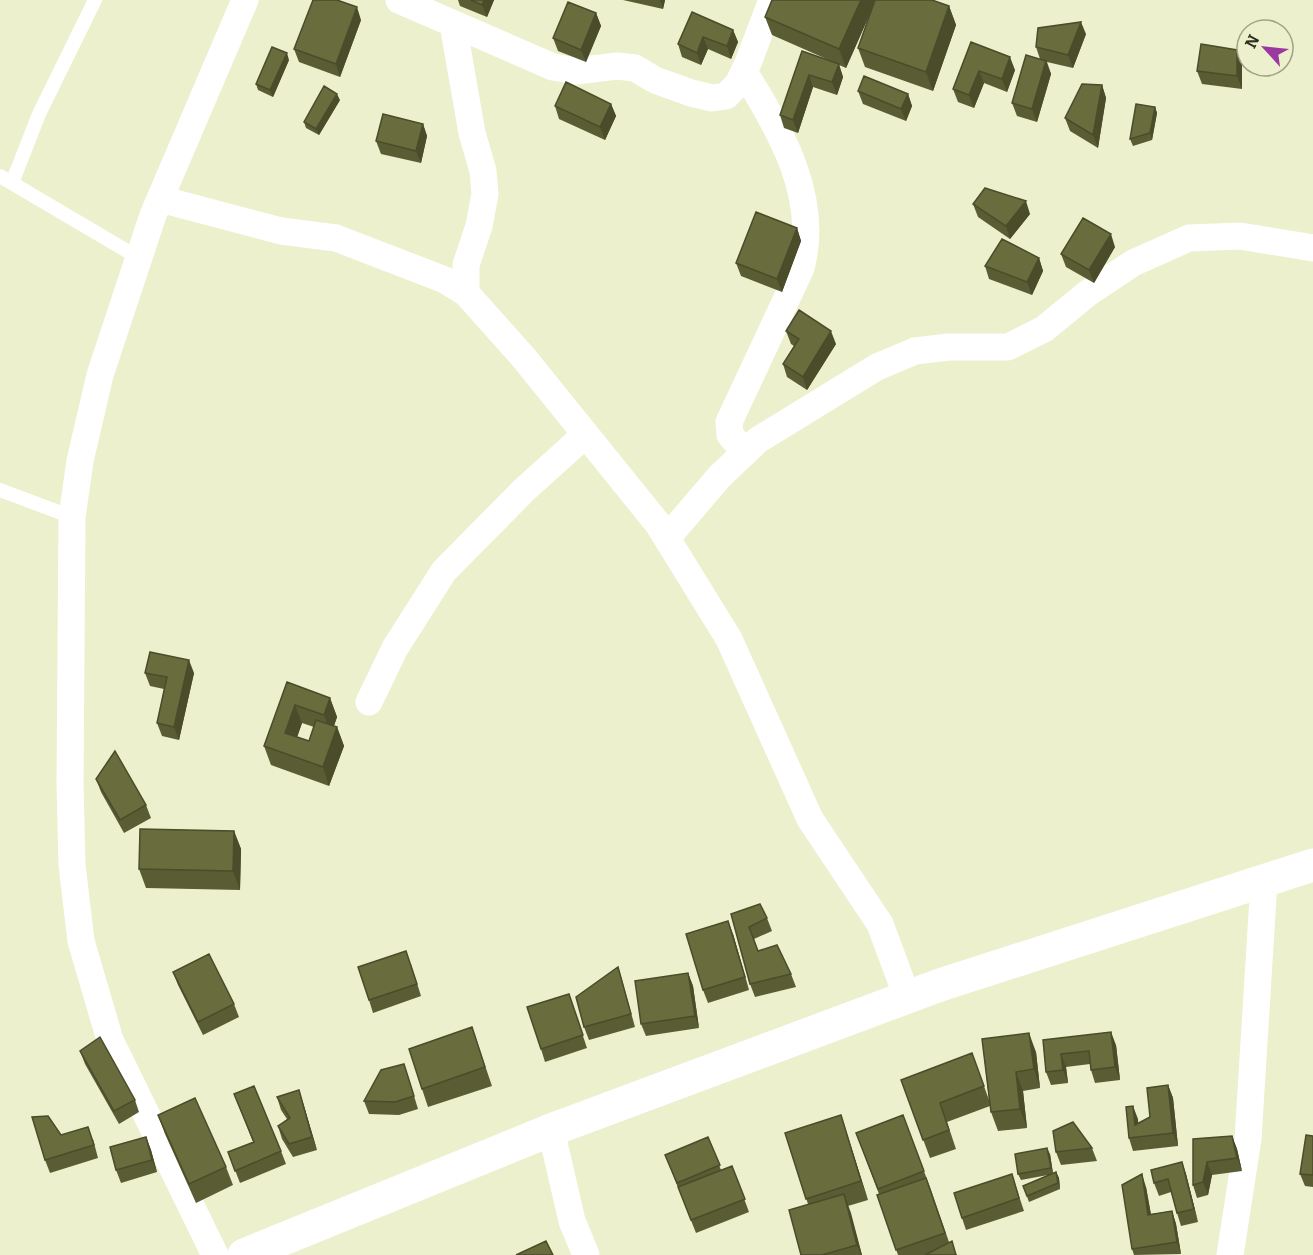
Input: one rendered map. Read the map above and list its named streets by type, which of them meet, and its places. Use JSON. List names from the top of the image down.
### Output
{
  "north": "top left"
}
